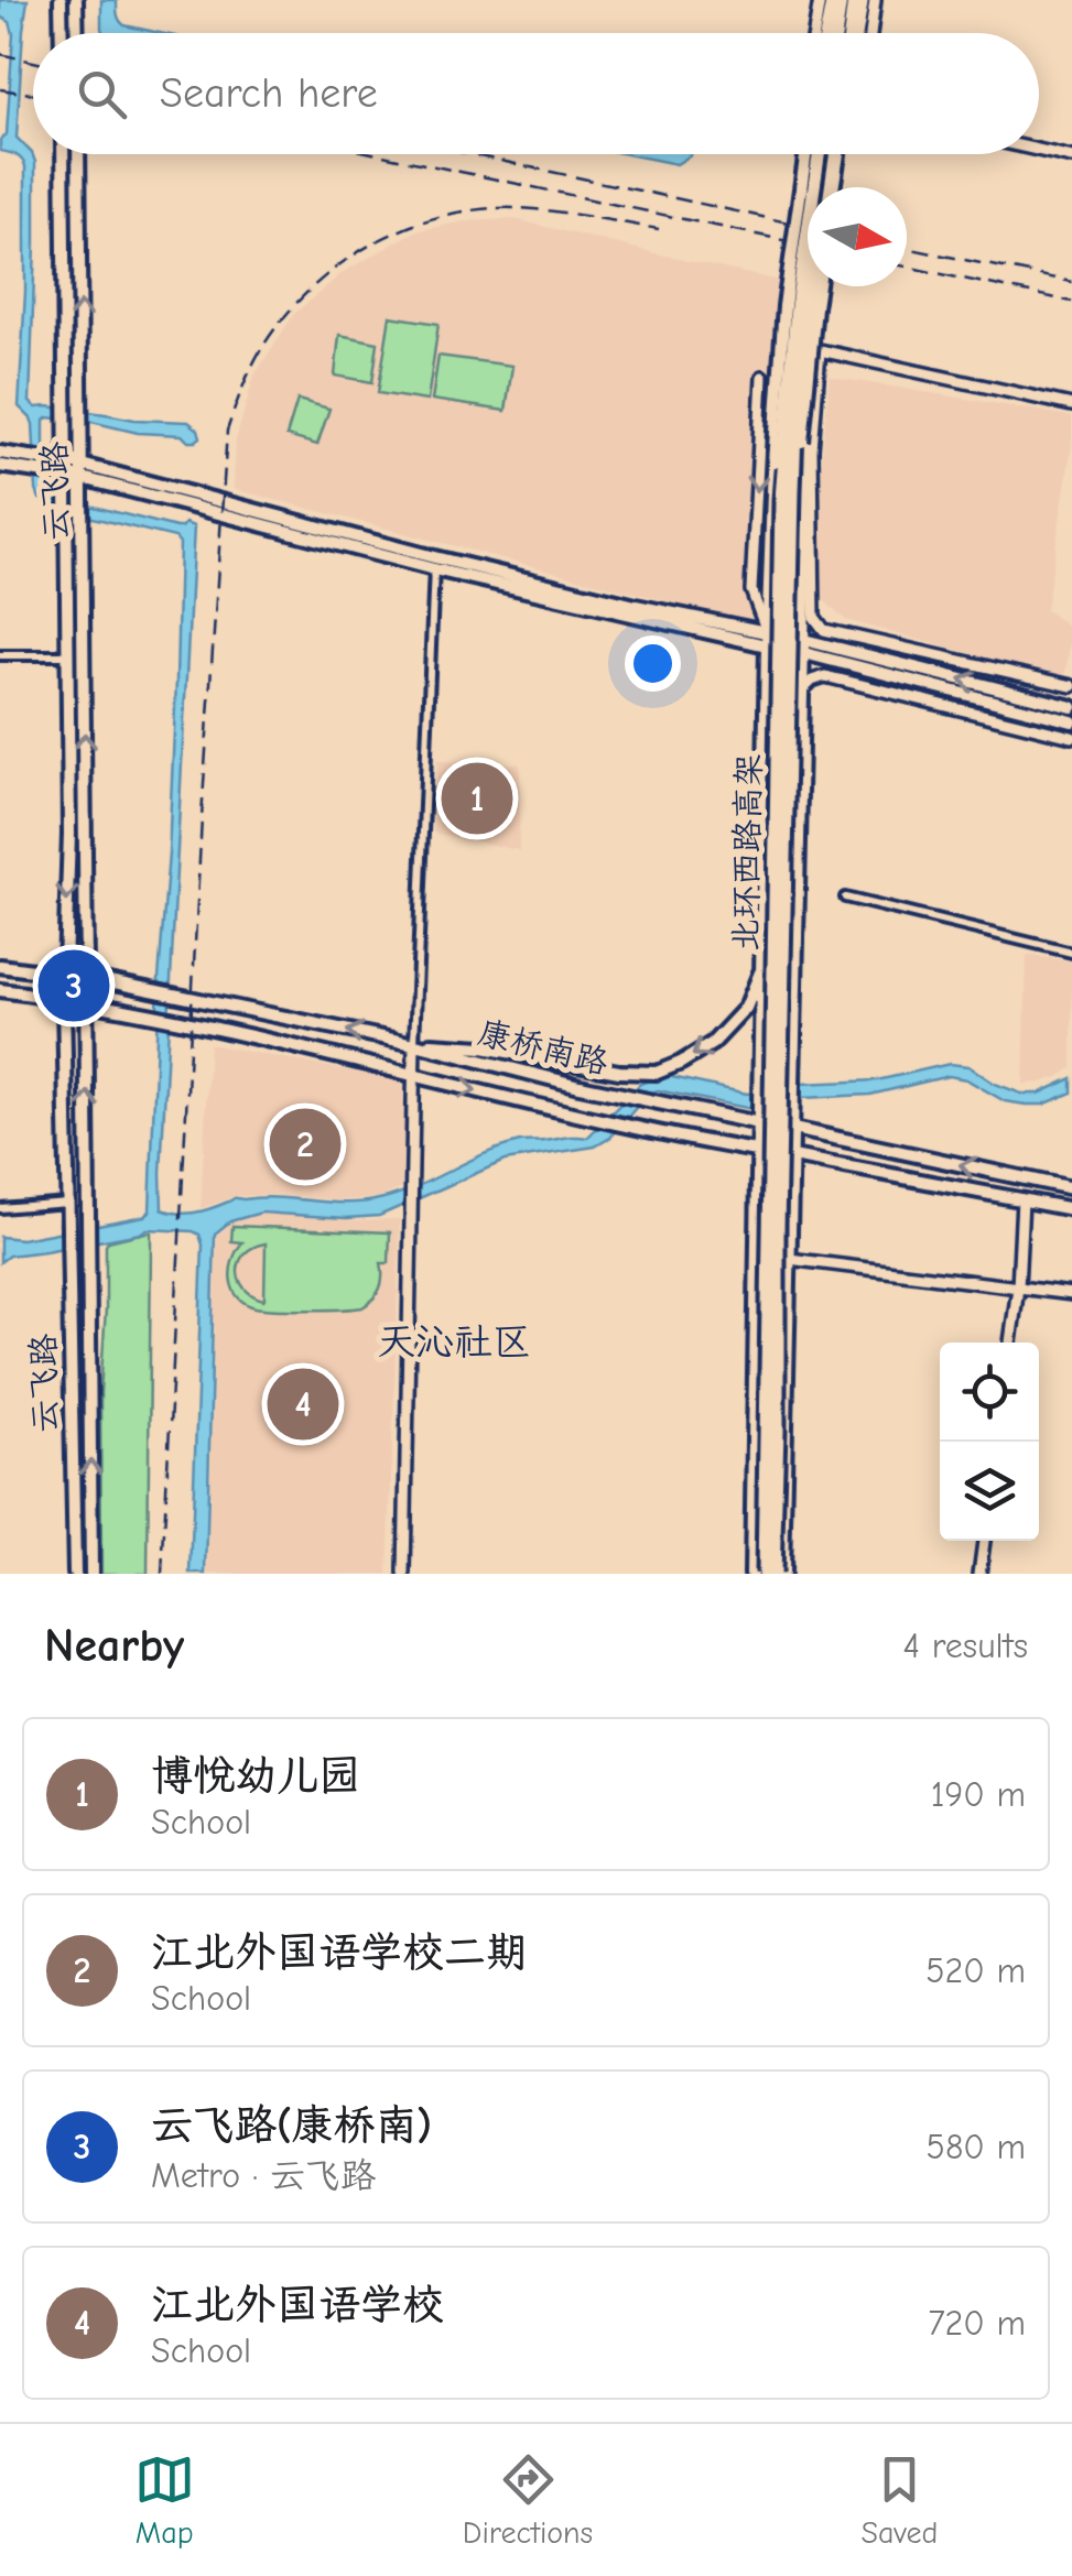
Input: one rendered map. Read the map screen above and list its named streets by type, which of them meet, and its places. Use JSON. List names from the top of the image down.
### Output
{
  "streets": {
    "highway": ["北环西路高架"],
    "main road": ["云飞路", "康桥南路"]
  },
  "crossings": [
    ["云飞路", "康桥南路"]
  ],
  "districts": ["天沁社区"],
  "north": "right",
  "page": {
    "search": "Search here",
    "pins": [
      "1",
      "3",
      "2",
      "4"
    ],
    "heading": ["Nearby", "4 results"],
    "list": [
      {
        "mark": "1",
        "name": "博悦幼儿园",
        "note": "School",
        "value": "190 m"
      },
      {
        "mark": "2",
        "name": "江北外国语学校二期",
        "note": "School",
        "value": "520 m"
      },
      {
        "mark": "3",
        "name": "云飞路(康桥南)",
        "note": "Metro · 云飞路",
        "value": "580 m"
      },
      {
        "mark": "4",
        "name": "江北外国语学校",
        "note": "School",
        "value": "720 m"
      }
    ],
    "nav": ["Map", "Directions", "Saved"]
  }
}
